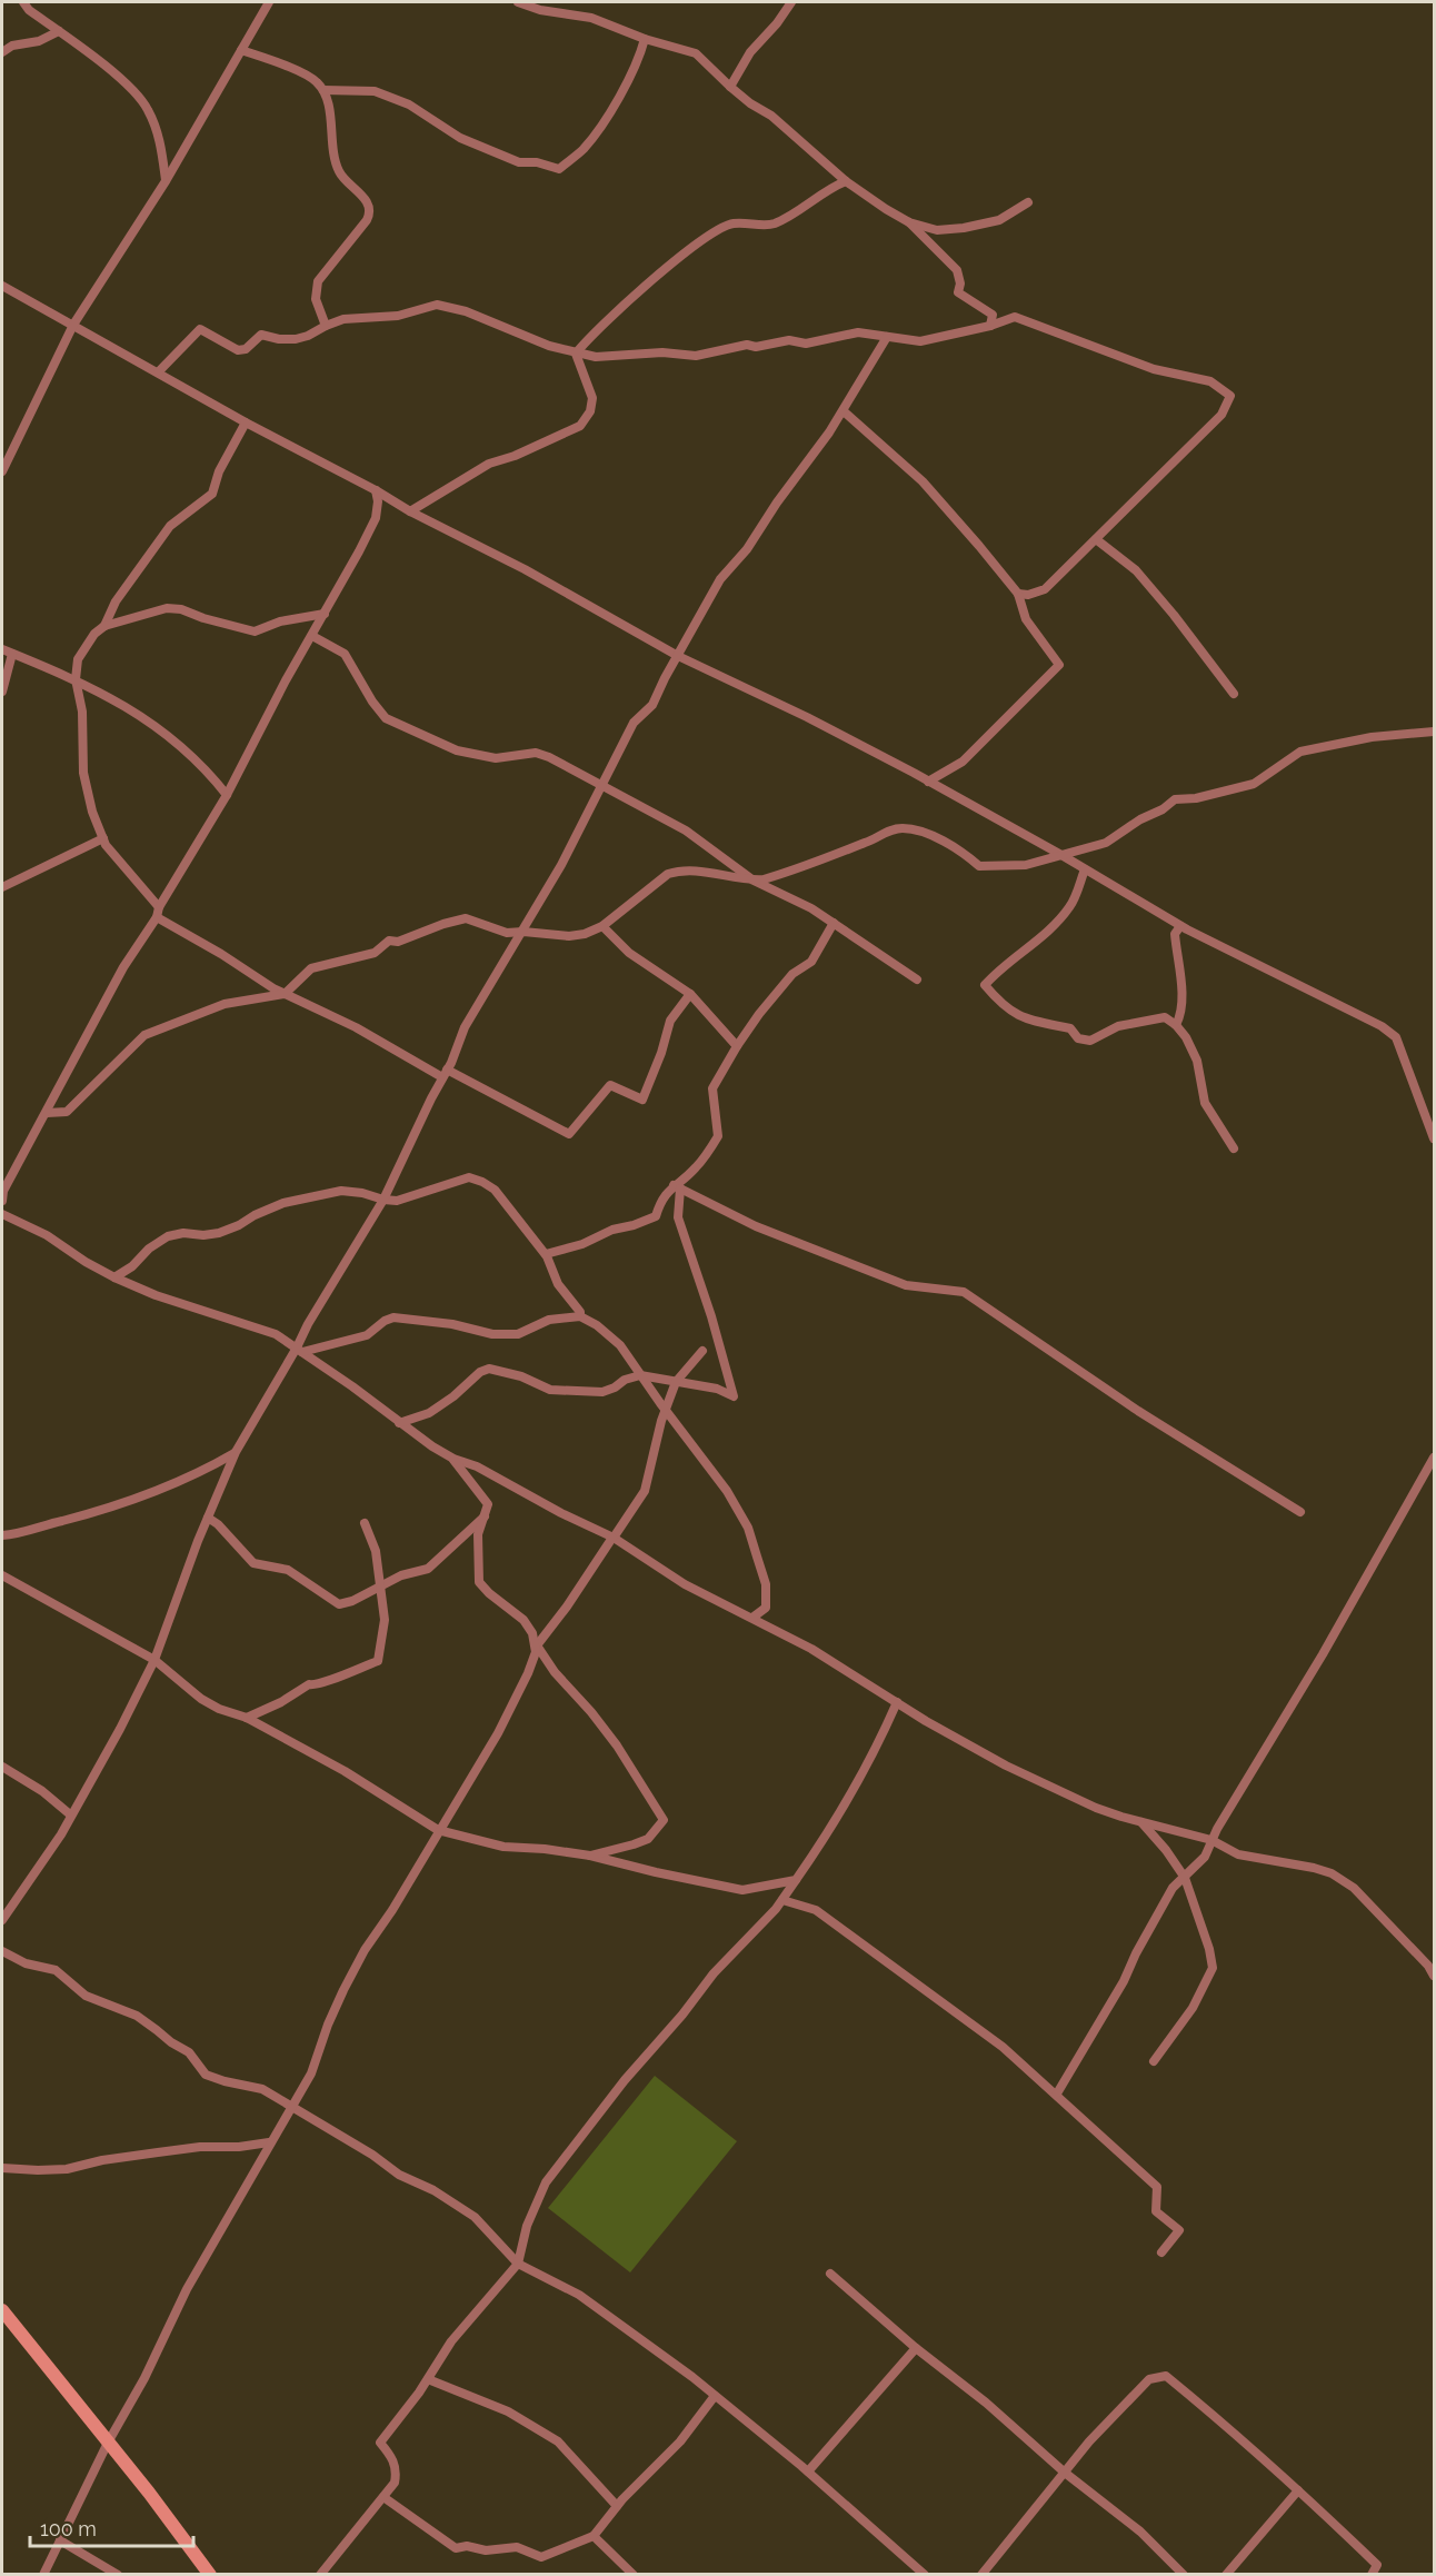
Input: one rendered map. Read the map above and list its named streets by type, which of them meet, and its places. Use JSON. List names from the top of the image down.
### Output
{
  "scale_bar": "100 m"
}
